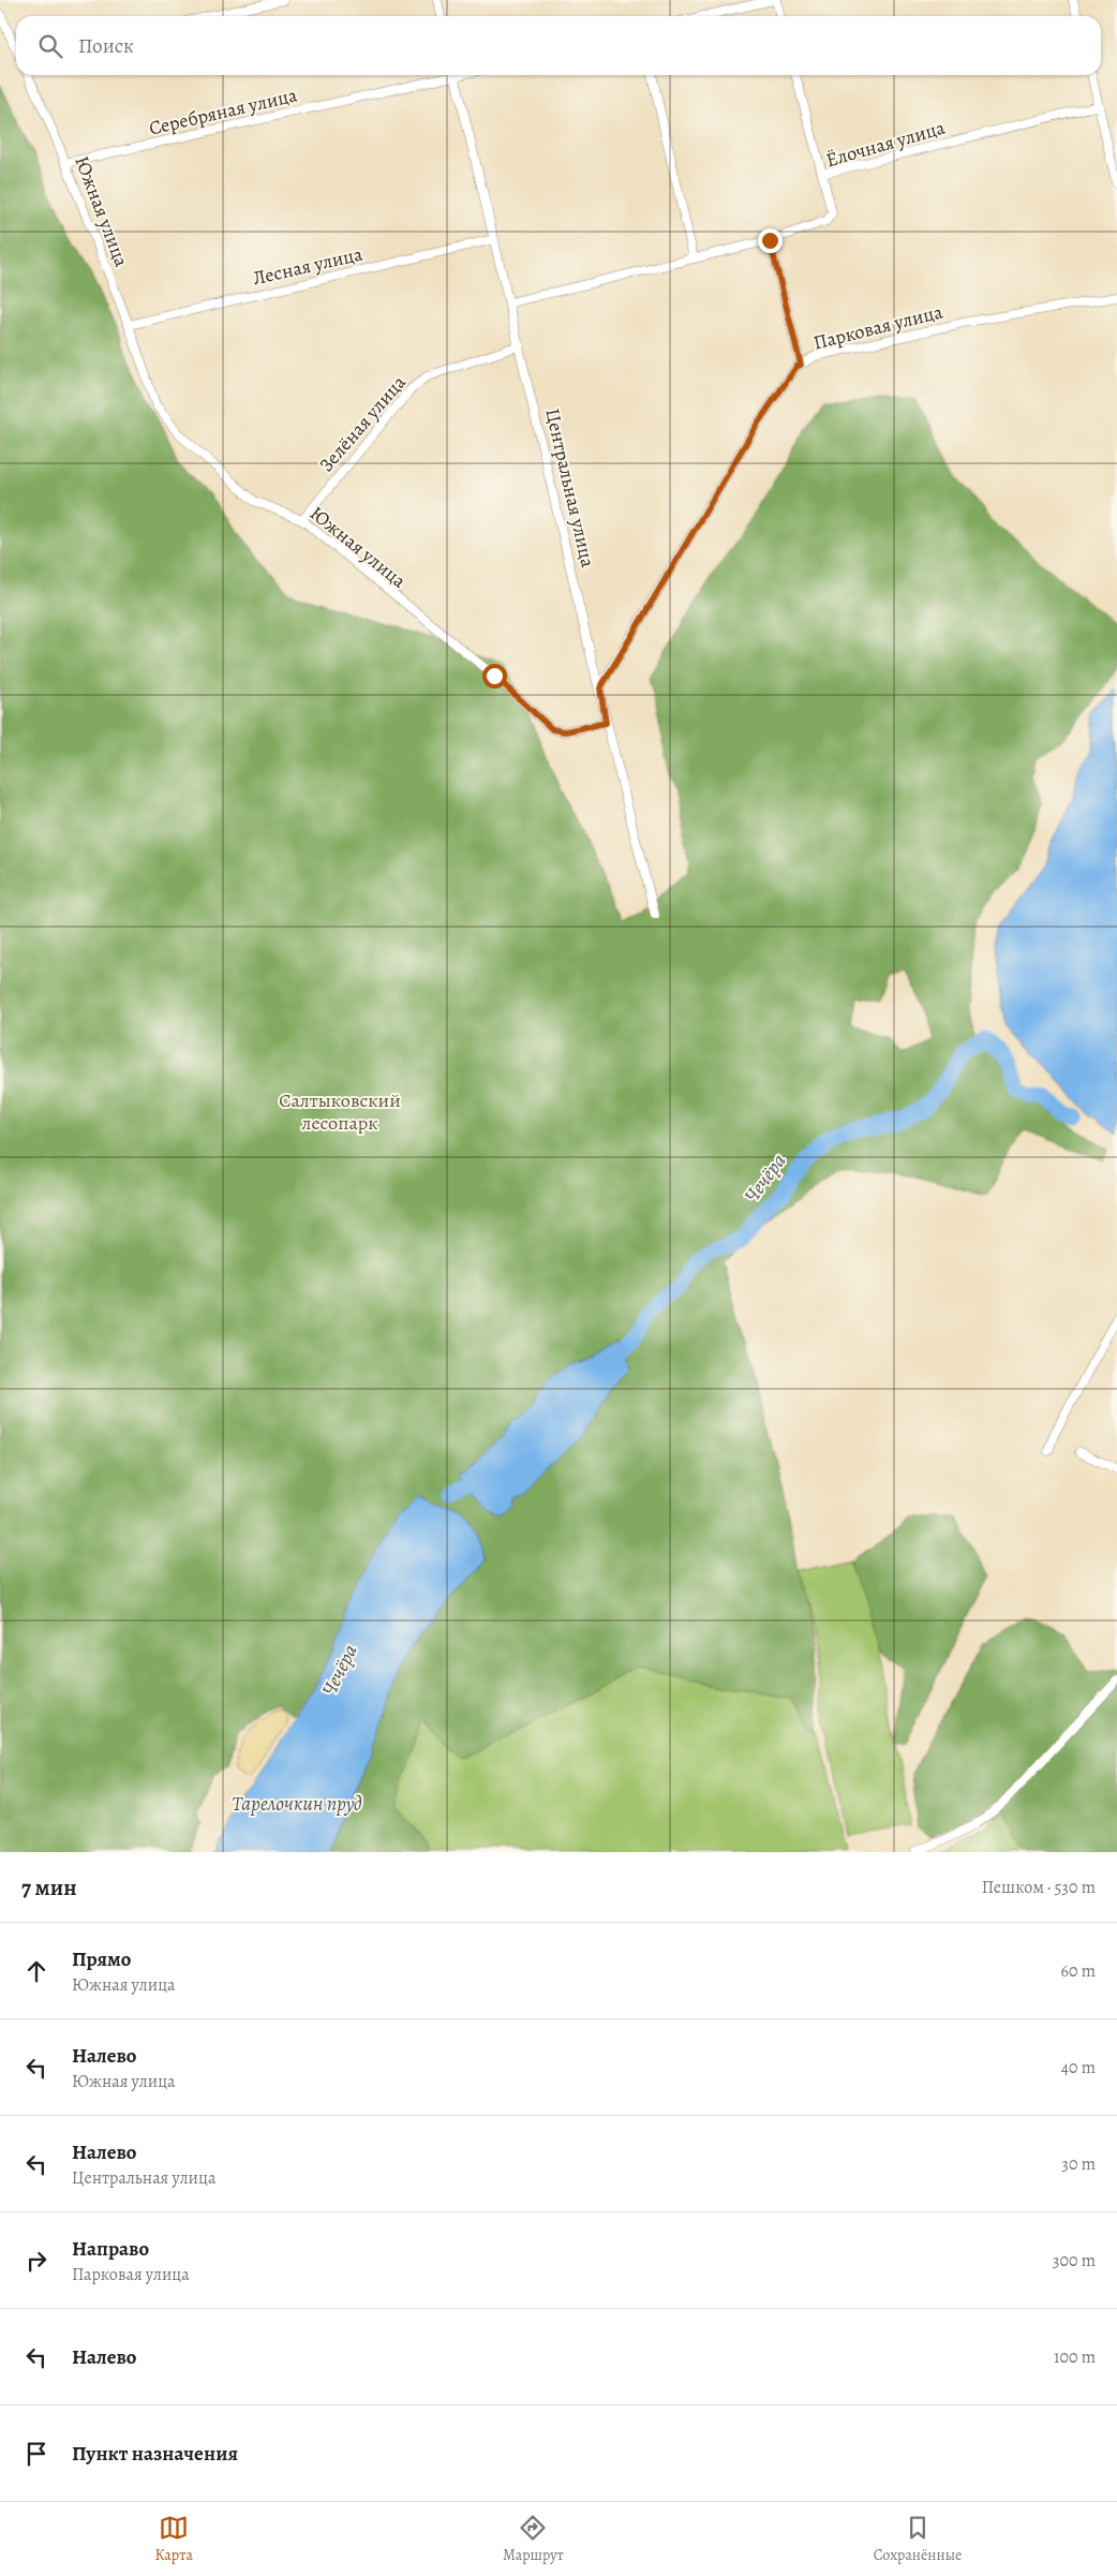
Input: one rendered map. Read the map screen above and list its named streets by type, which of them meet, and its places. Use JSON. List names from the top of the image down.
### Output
{
  "streets": {
    "street": [
      "Серебряная улица",
      "Ёлочная улица",
      "Южная улица",
      "Лесная улица",
      "Парковая улица",
      "Зелёная улица",
      "Центральная улица"
    ]
  },
  "crossings": [
    ["Серебряная улица", "Южная улица"],
    ["Ёлочная улица", "Центральная улица"],
    ["Южная улица", "Лесная улица"],
    ["Южная улица", "Зелёная улица"],
    ["Южная улица", "Центральная улица"],
    ["Лесная улица", "Центральная улица"],
    ["Парковая улица", "Центральная улица"],
    ["Зелёная улица", "Центральная улица"]
  ],
  "water": ["Чечёра", "Тарелочкин пруд"],
  "parks": ["Салтыковский лесопарк"],
  "page": {
    "search": "Поиск",
    "heading": ["7 мин", "Пешком · 530 m"],
    "list": [
      ["Прямо", "Южная улица", "60 m"],
      ["Налево", "Южная улица", "40 m"],
      ["Налево", "Центральная улица", "30 m"],
      ["Направо", "Парковая улица", "300 m"],
      ["Налево", "100 m"],
      "Пункт назначения"
    ],
    "nav": ["Карта", "Маршрут", "Сохранённые"]
  }
}
